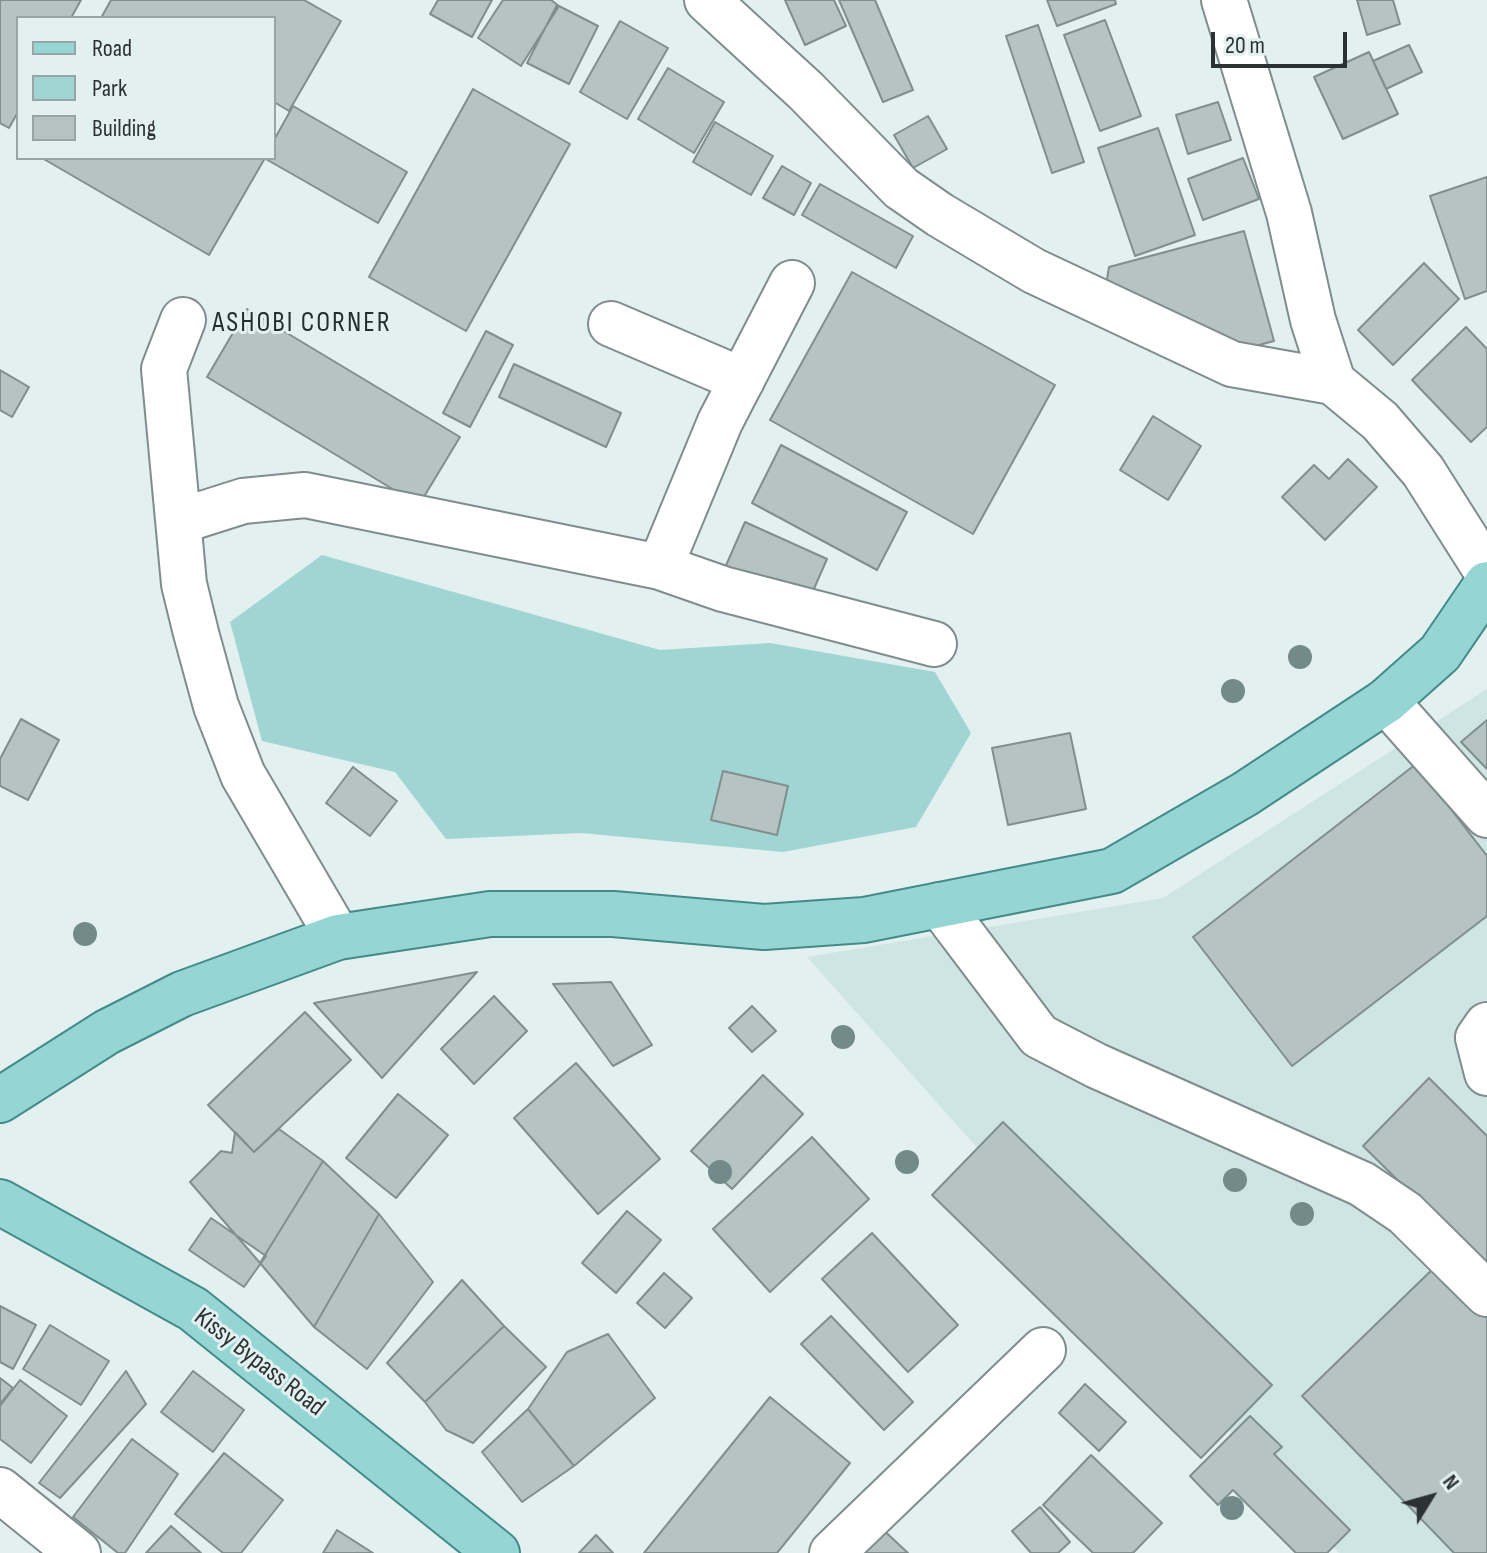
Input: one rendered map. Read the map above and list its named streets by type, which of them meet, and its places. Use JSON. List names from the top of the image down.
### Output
{
  "streets": {
    "main road": ["Kissy Bypass Road"]
  },
  "districts": ["ASHOBI CORNER"],
  "legend": ["Road", "Park", "Building"],
  "scale_bar": "20 m",
  "north": "top right"
}
